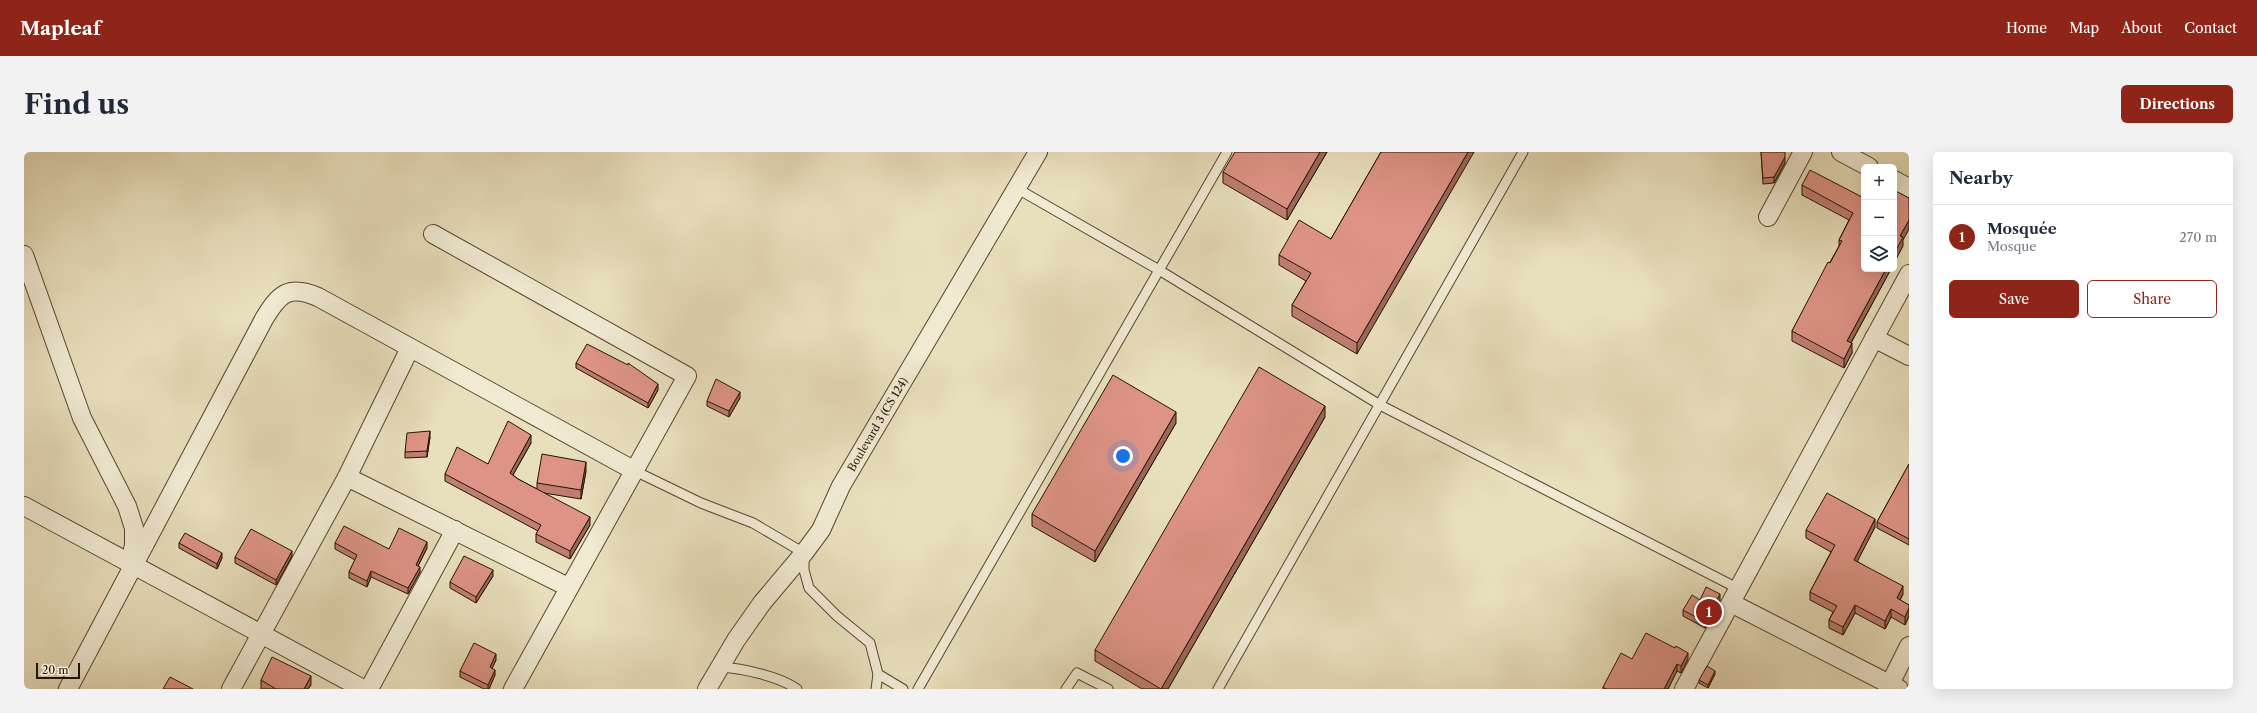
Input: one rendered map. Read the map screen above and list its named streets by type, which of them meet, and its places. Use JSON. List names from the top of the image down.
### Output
{
  "streets": {
    "street": ["Boulevard 3 (CS 124)"]
  },
  "scale_bar": "20 m",
  "page": {
    "header": "Mapleaf",
    "nav": [
      "Home",
      "Map",
      "About",
      "Contact"
    ],
    "buttons": [
      "Directions",
      ["Save", "Share"]
    ],
    "title": "Find us",
    "heading": "Nearby",
    "map_buttons": ["+", "−"],
    "list": [
      {
        "mark": "1",
        "name": "Mosquée",
        "note": "Mosque",
        "value": "270 m"
      }
    ],
    "pins": "1",
    "scale": "20 m"
  }
}
